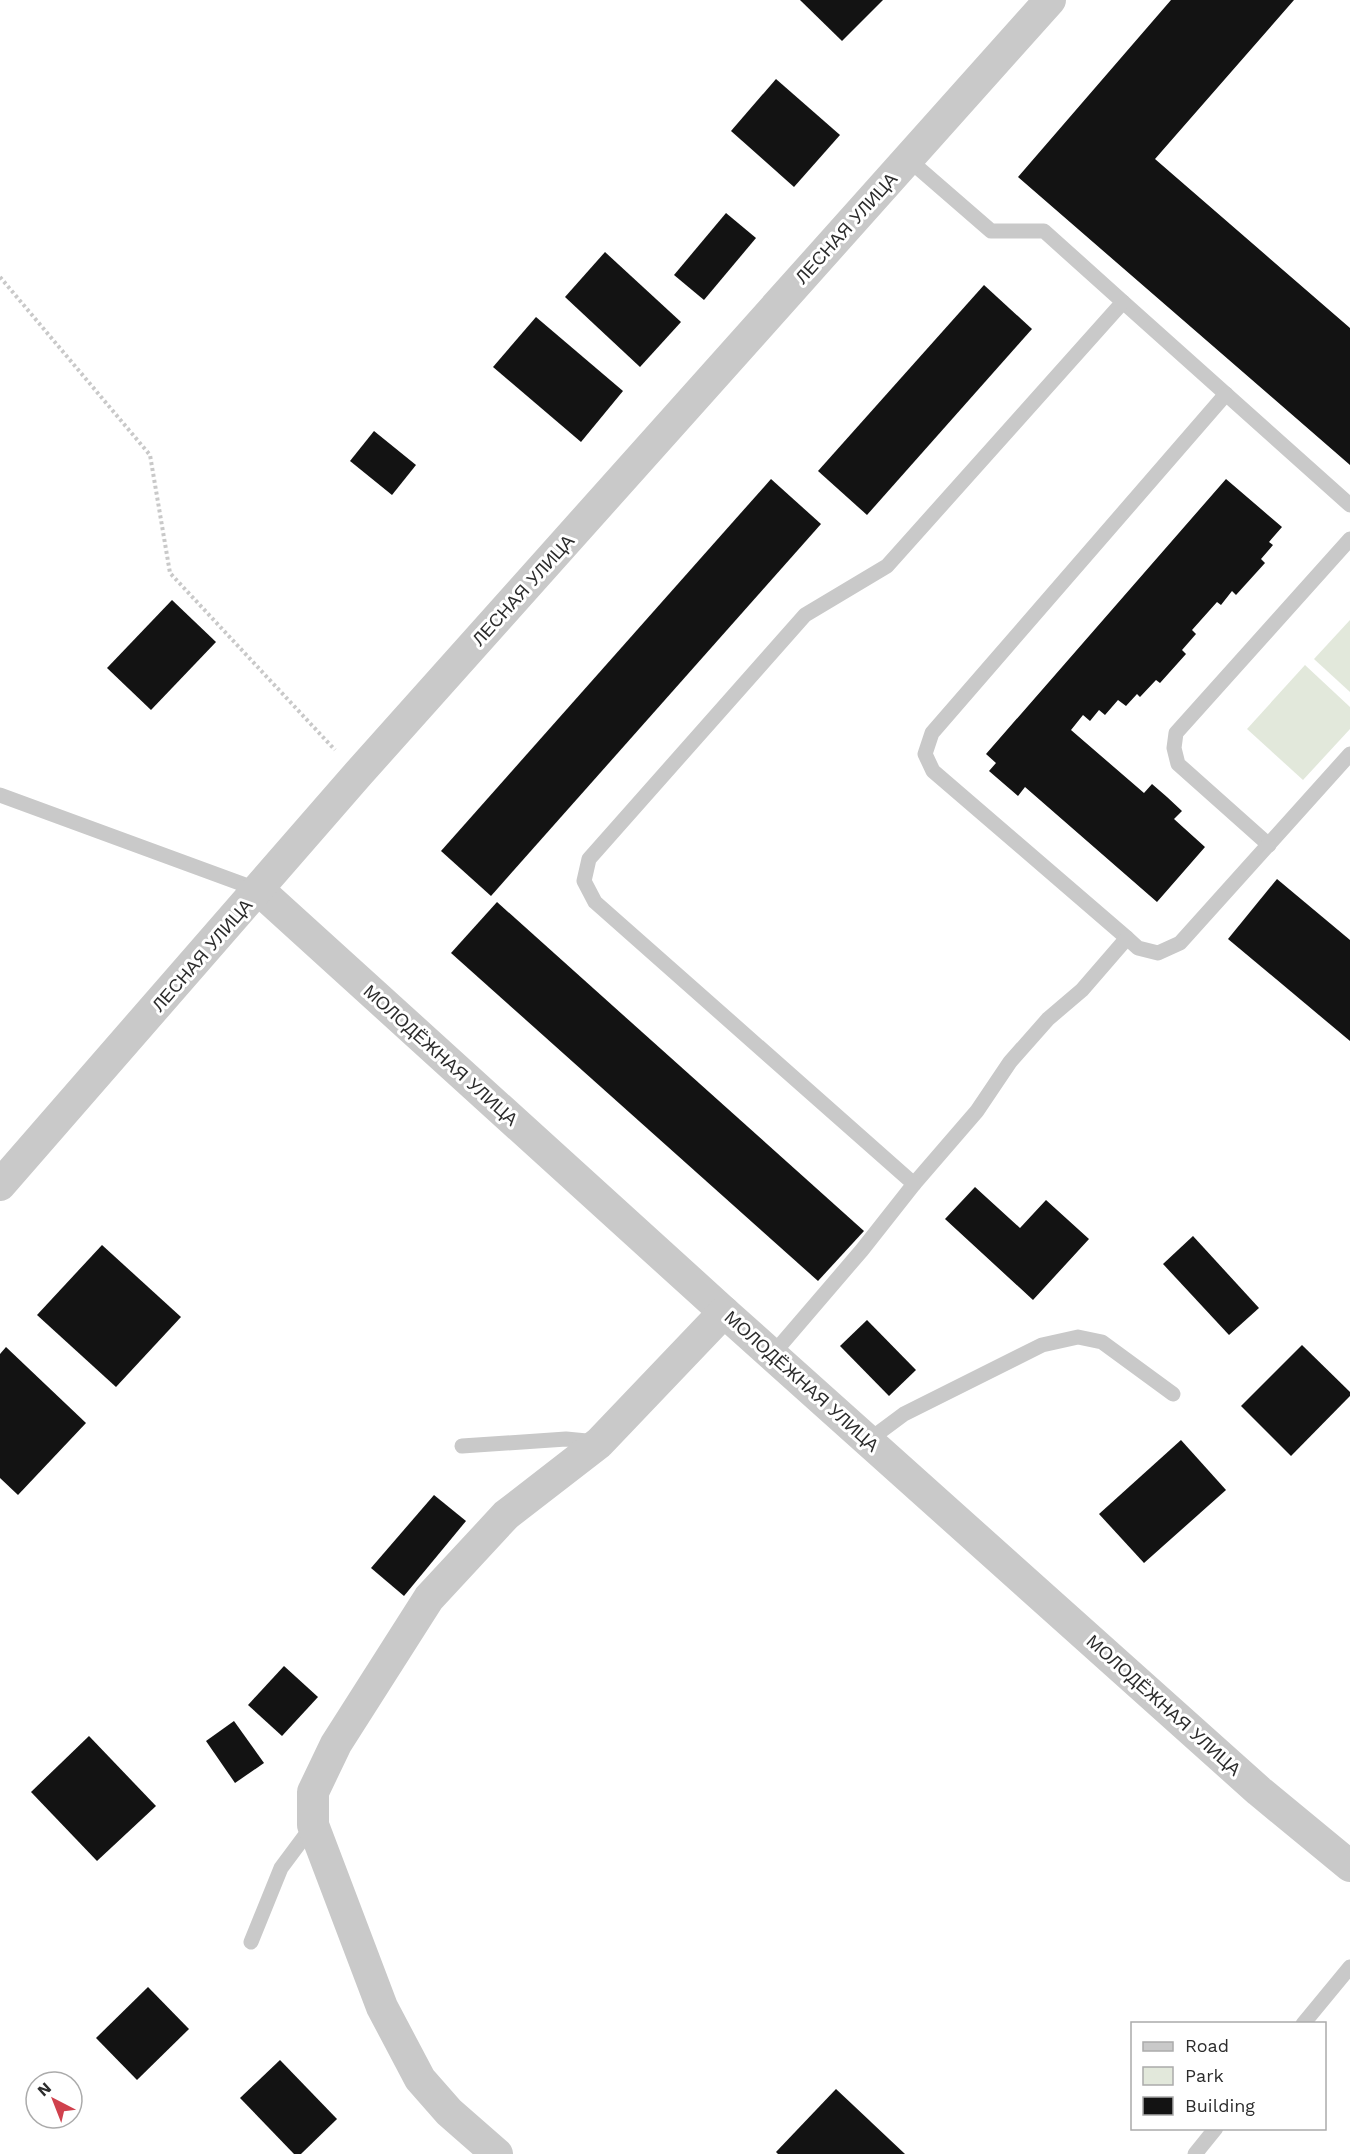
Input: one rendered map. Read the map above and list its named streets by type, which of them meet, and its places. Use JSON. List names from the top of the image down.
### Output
{
  "streets": {
    "street": ["ЛЕСНАЯ УЛИЦА", "МОЛОДЁЖНАЯ УЛИЦА"]
  },
  "crossings": [
    ["ЛЕСНАЯ УЛИЦА", "МОЛОДЁЖНАЯ УЛИЦА"]
  ],
  "legend": ["Road", "Park", "Building"],
  "north": "top left"
}
